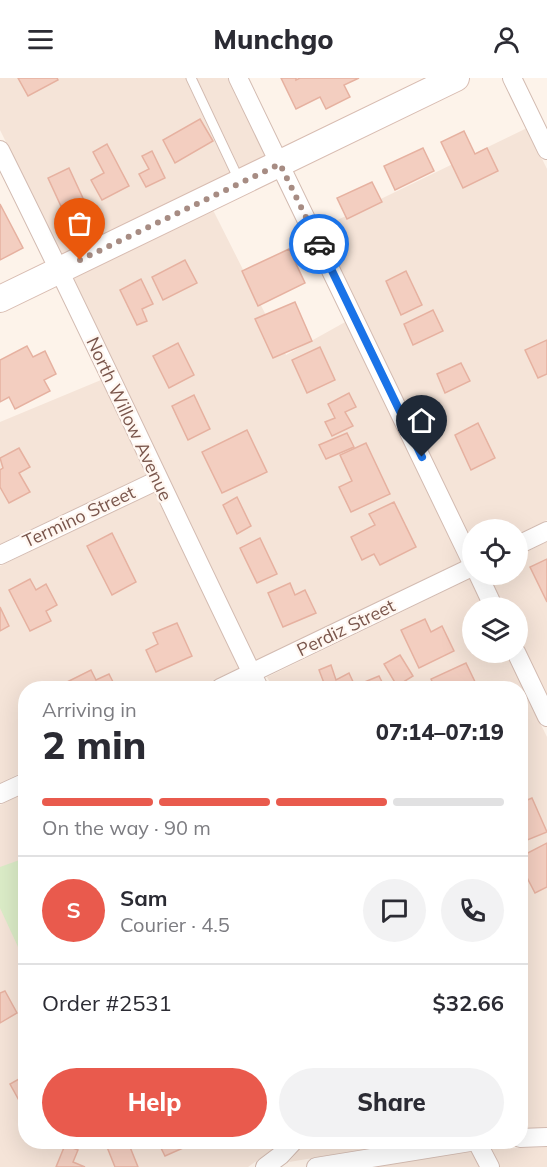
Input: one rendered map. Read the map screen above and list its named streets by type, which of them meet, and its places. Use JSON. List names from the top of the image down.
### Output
{
  "streets": {
    "street": ["North Willow Avenue", "Termino Street", "Perdiz Street"]
  },
  "crossings": [
    ["North Willow Avenue", "Termino Street"],
    ["North Willow Avenue", "Perdiz Street"]
  ],
  "page": {
    "header": "Munchgo",
    "heading": ["2 min", "Arriving in", "07:14–07:19"],
    "panel": [
      "Sam",
      "Courier · 4.5",
      "Order #2531",
      "$32.66"
    ],
    "bar": "On the way · 90 m",
    "round": "S",
    "buttons": ["Help", "Share"]
  }
}
